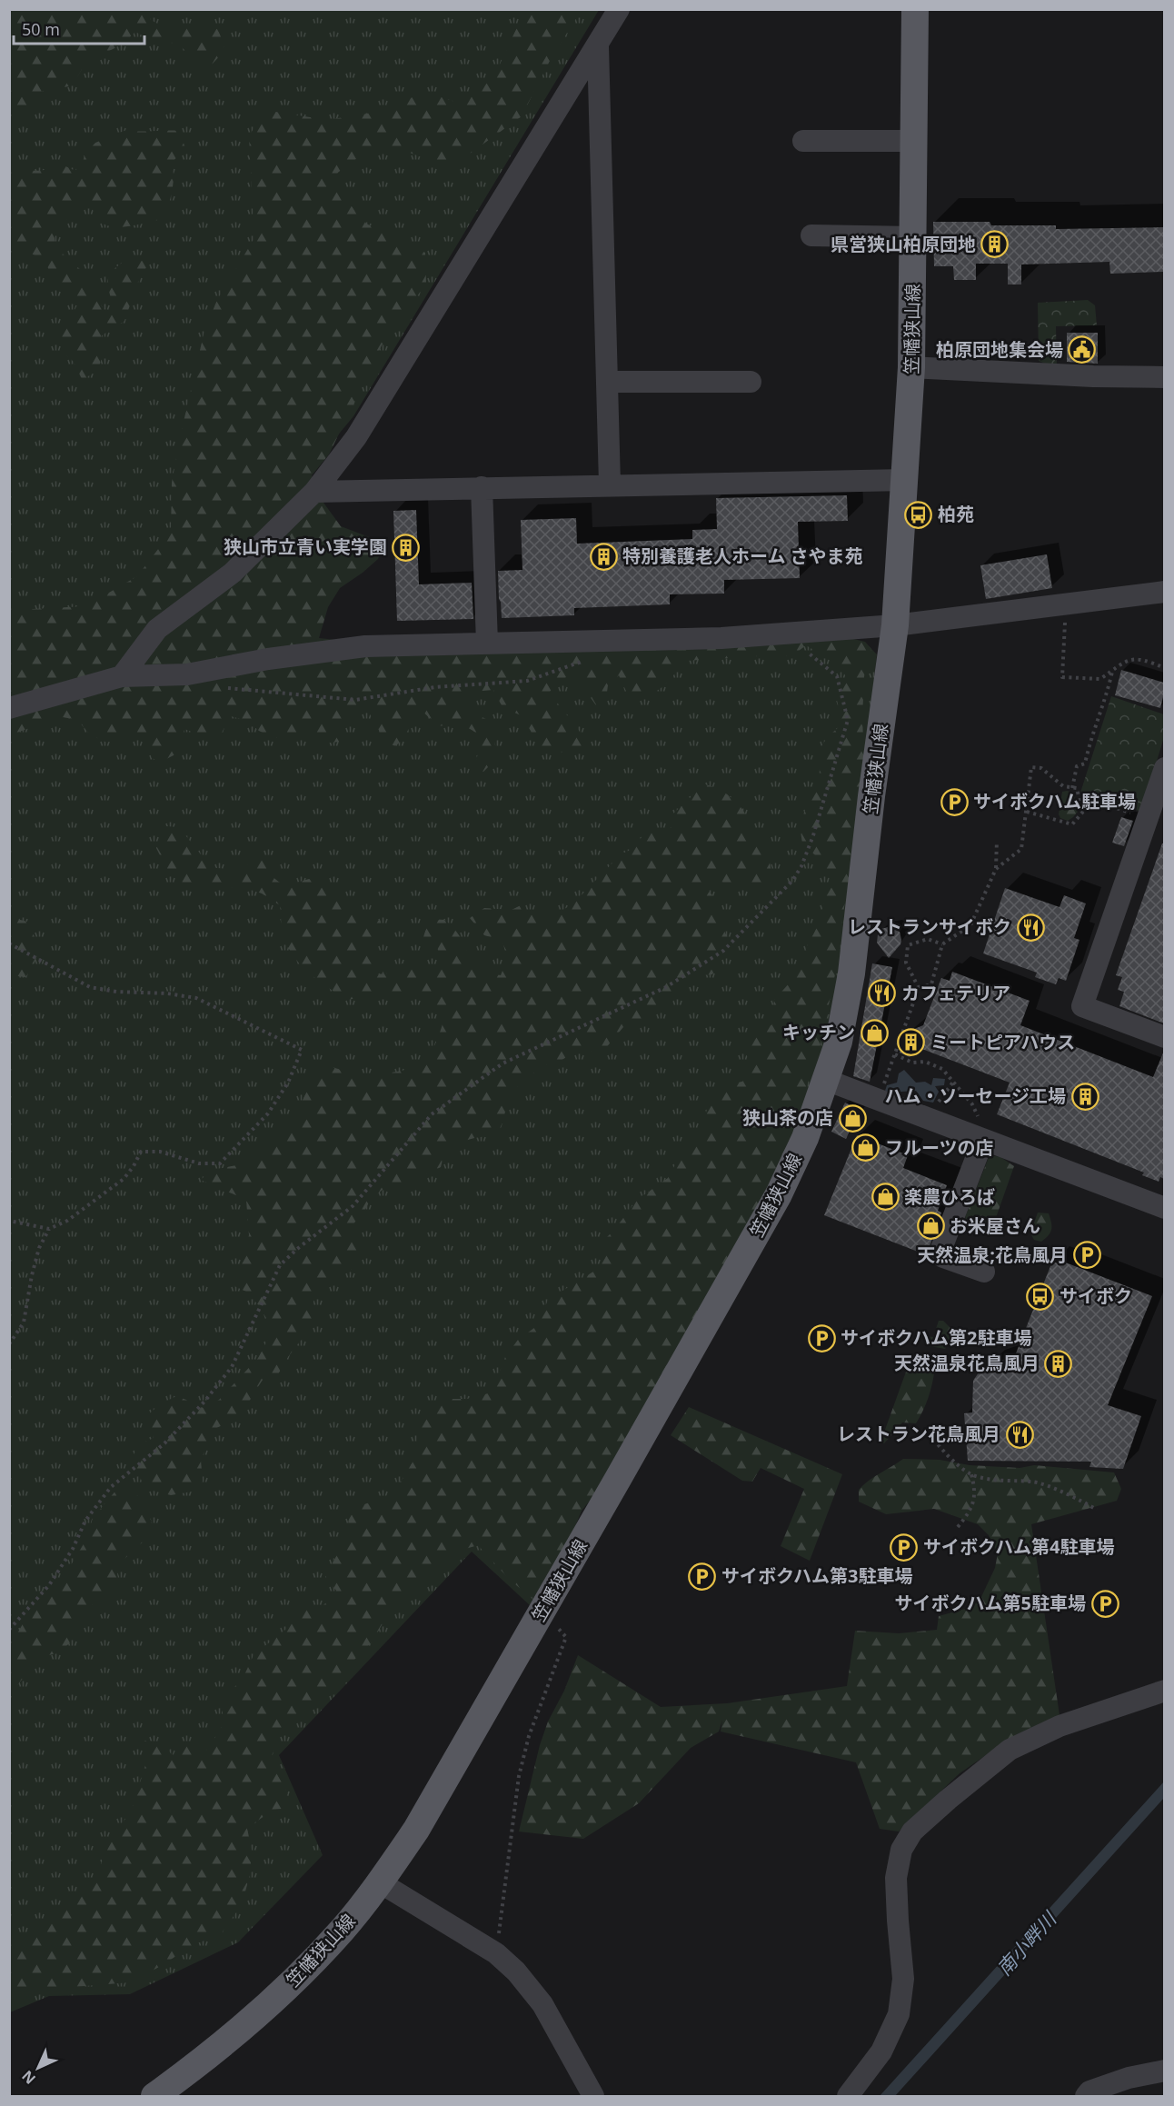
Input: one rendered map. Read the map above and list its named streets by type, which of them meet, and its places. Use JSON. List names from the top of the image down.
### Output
{
  "streets": {
    "main road": ["笠幡狭山線"]
  },
  "water": ["南小畔川"],
  "places": {
    "building": [
      "県営狭山柏原団地",
      "狭山市立青い実学園",
      "特別養護老人ホーム さやま苑",
      "ミートピアハウス",
      "ハム・ソーセージ工場",
      "天然温泉花鳥風月"
    ],
    "public building": ["柏原団地集会場"],
    "bus stop": ["柏苑", "サイボク"],
    "parking": [
      "サイボクハム駐車場",
      "天然温泉;花鳥風月",
      "サイボクハム第2駐車場",
      "サイボクハム第4駐車場",
      "サイボクハム第3駐車場",
      "サイボクハム第5駐車場"
    ],
    "restaurant": ["レストランサイボク", "カフェテリア", "レストラン花鳥風月"],
    "shop": [
      "キッチン",
      "狭山茶の店",
      "フルーツの店",
      "楽農ひろば",
      "お米屋さん"
    ]
  },
  "scale_bar": "50 m",
  "north": "bottom left"
}
